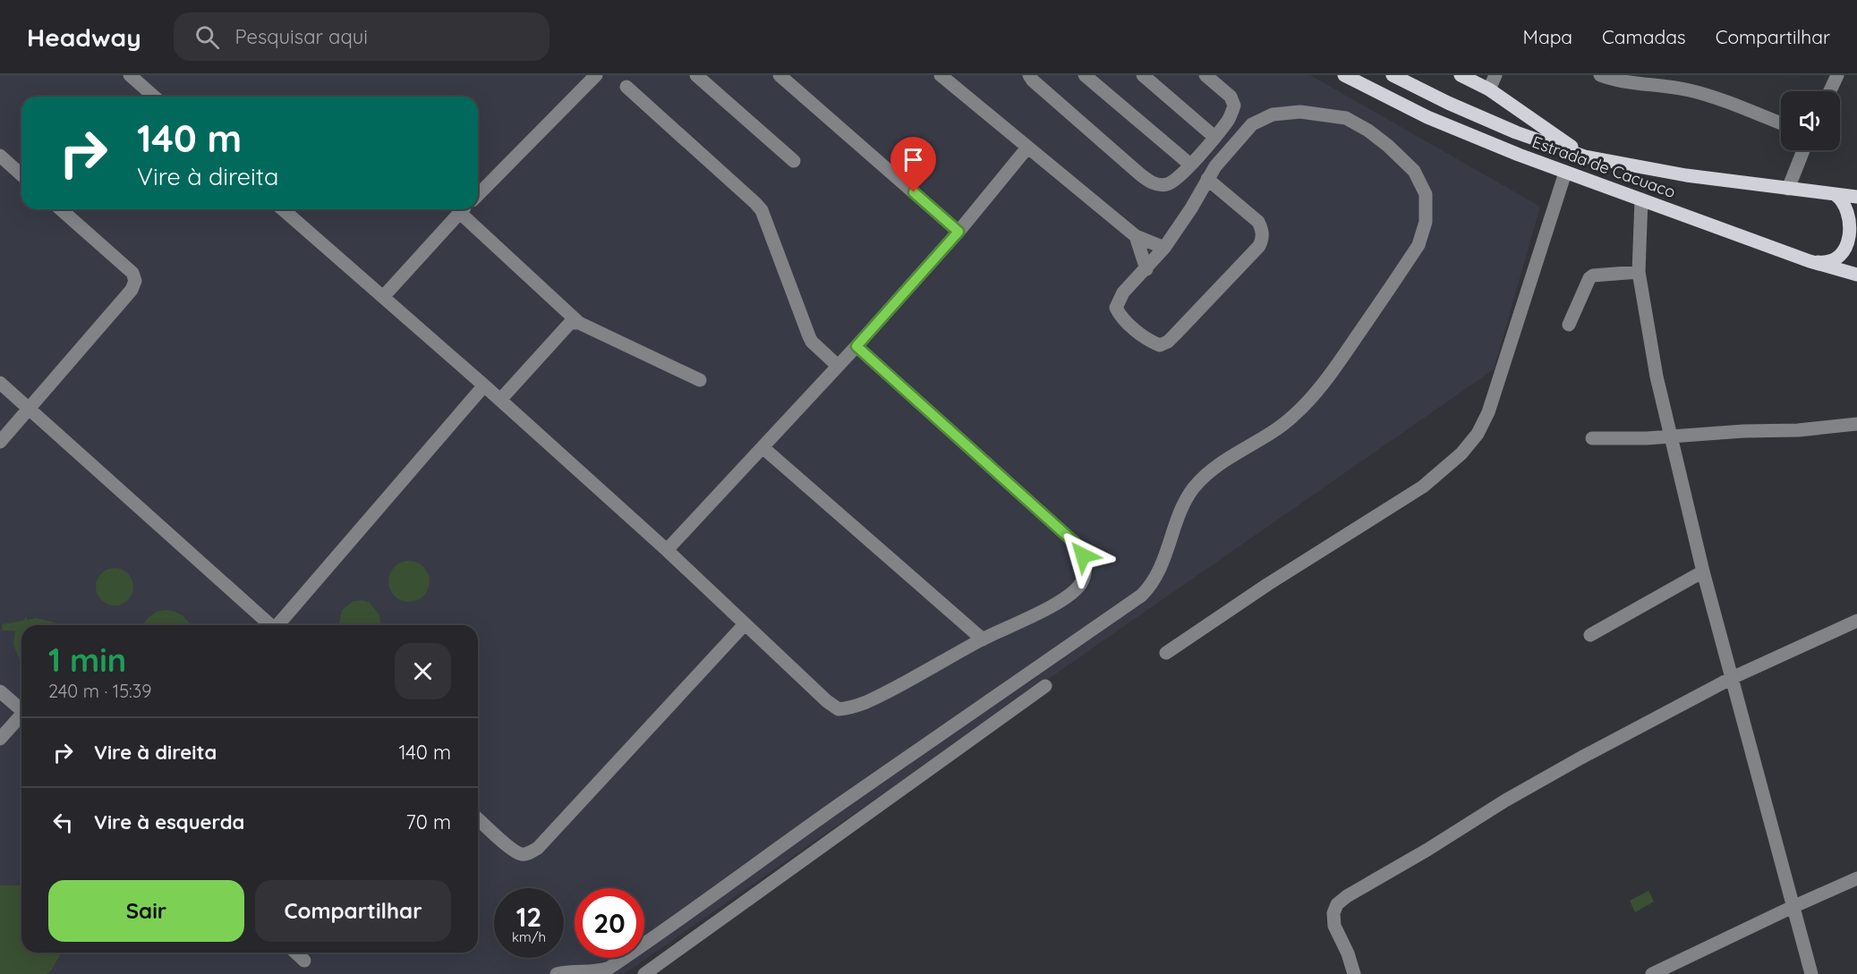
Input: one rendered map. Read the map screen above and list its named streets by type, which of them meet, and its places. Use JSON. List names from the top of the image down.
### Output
{
  "streets": {
    "main road": ["Estrada de Cacuaco"]
  },
  "page": {
    "header": "Headway",
    "search": "Pesquisar aqui",
    "nav": ["Mapa", "Camadas", "Compartilhar"],
    "turn": ["140 m", "Vire à direita"],
    "heading": ["1 min", "240 m · 15:39"],
    "list": [
      {
        "name": "Vire à direita",
        "value": "140 m"
      },
      {
        "name": "Vire à esquerda",
        "value": "70 m"
      }
    ],
    "buttons": ["Sair", "Compartilhar"],
    "speed": "12 km/h",
    "limit": "20"
  }
}
